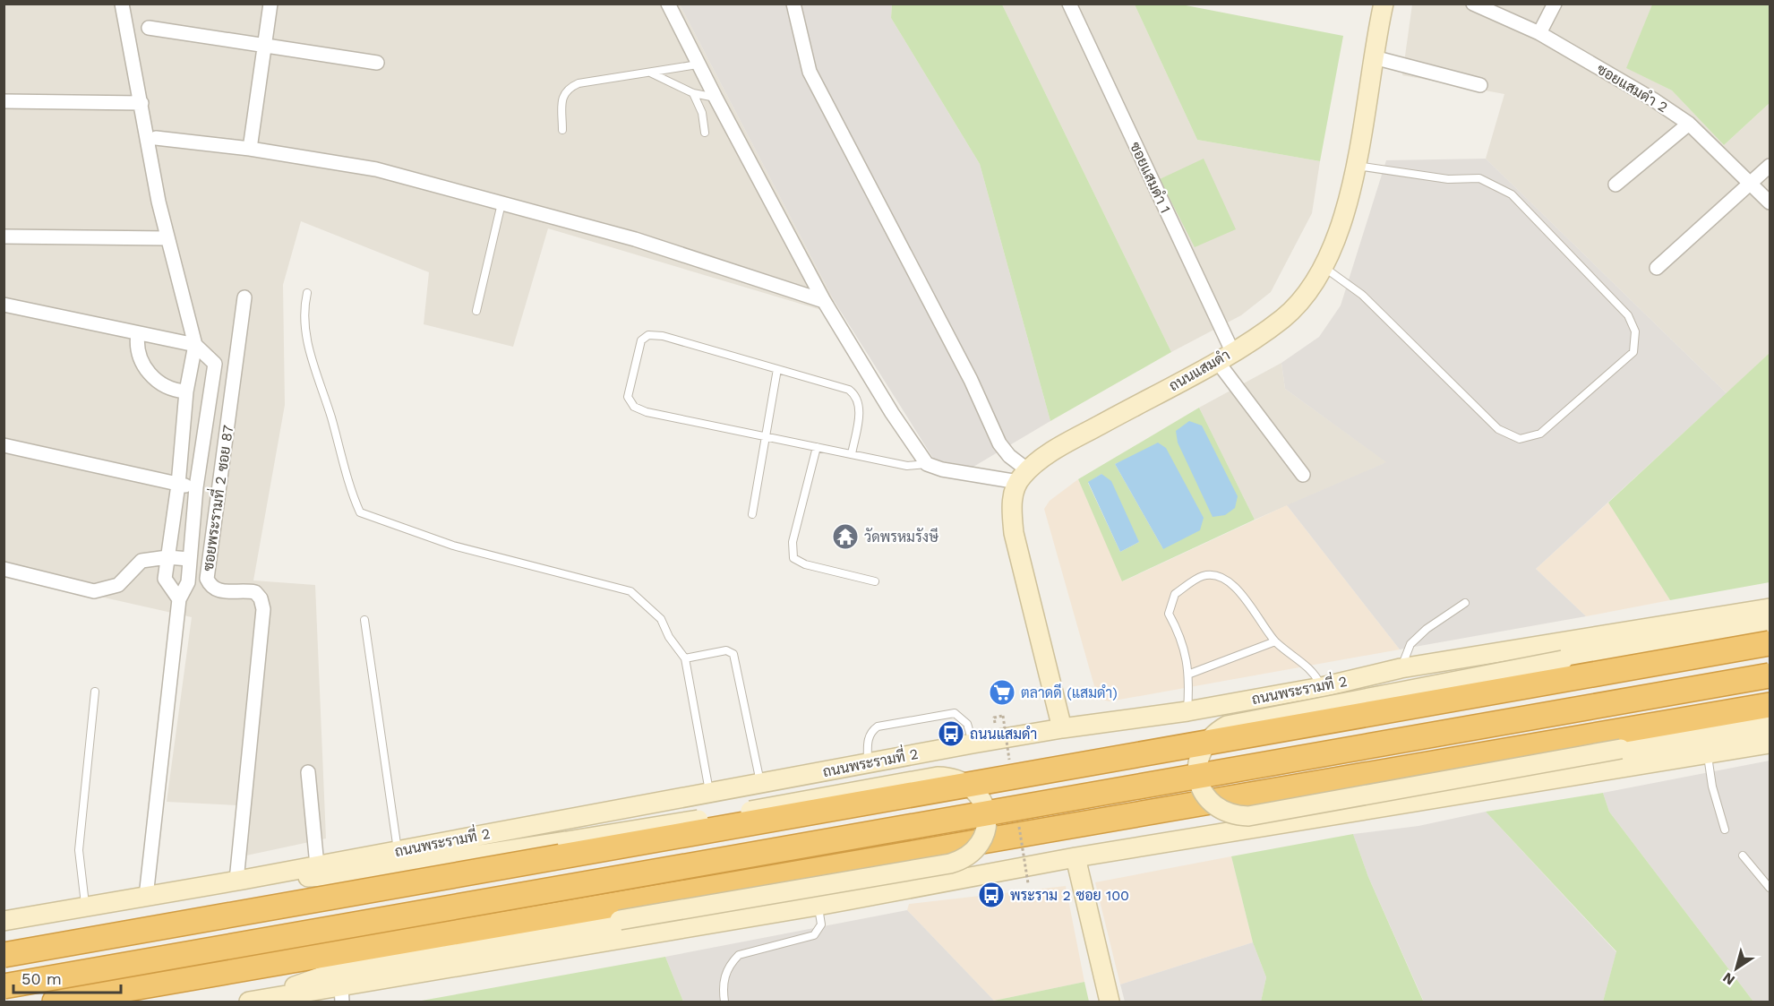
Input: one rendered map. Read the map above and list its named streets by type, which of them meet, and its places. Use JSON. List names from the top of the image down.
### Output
{
  "streets": {
    "main road": ["ถนนแสมดำ", "ถนนพระรามที่ 2"],
    "street": ["ซอยแสมดำ 2", "ซอยแสมดำ 1", "ซอยพระรามที่ 2 ซอย 87"]
  },
  "crossings": [
    ["ซอยแสมดำ 1", "ถนนแสมดำ"],
    ["ซอยพระรามที่ 2 ซอย 87", "ถนนพระรามที่ 2"]
  ],
  "places": {
    "temple": ["วัดพรหมรังษี"],
    "supermarket": ["ตลาดดี (แสมดำ)"],
    "bus stop": ["ถนนแสมดำ", "พระราม 2 ซอย 100"]
  },
  "scale_bar": "50 m",
  "north": "bottom left"
}
